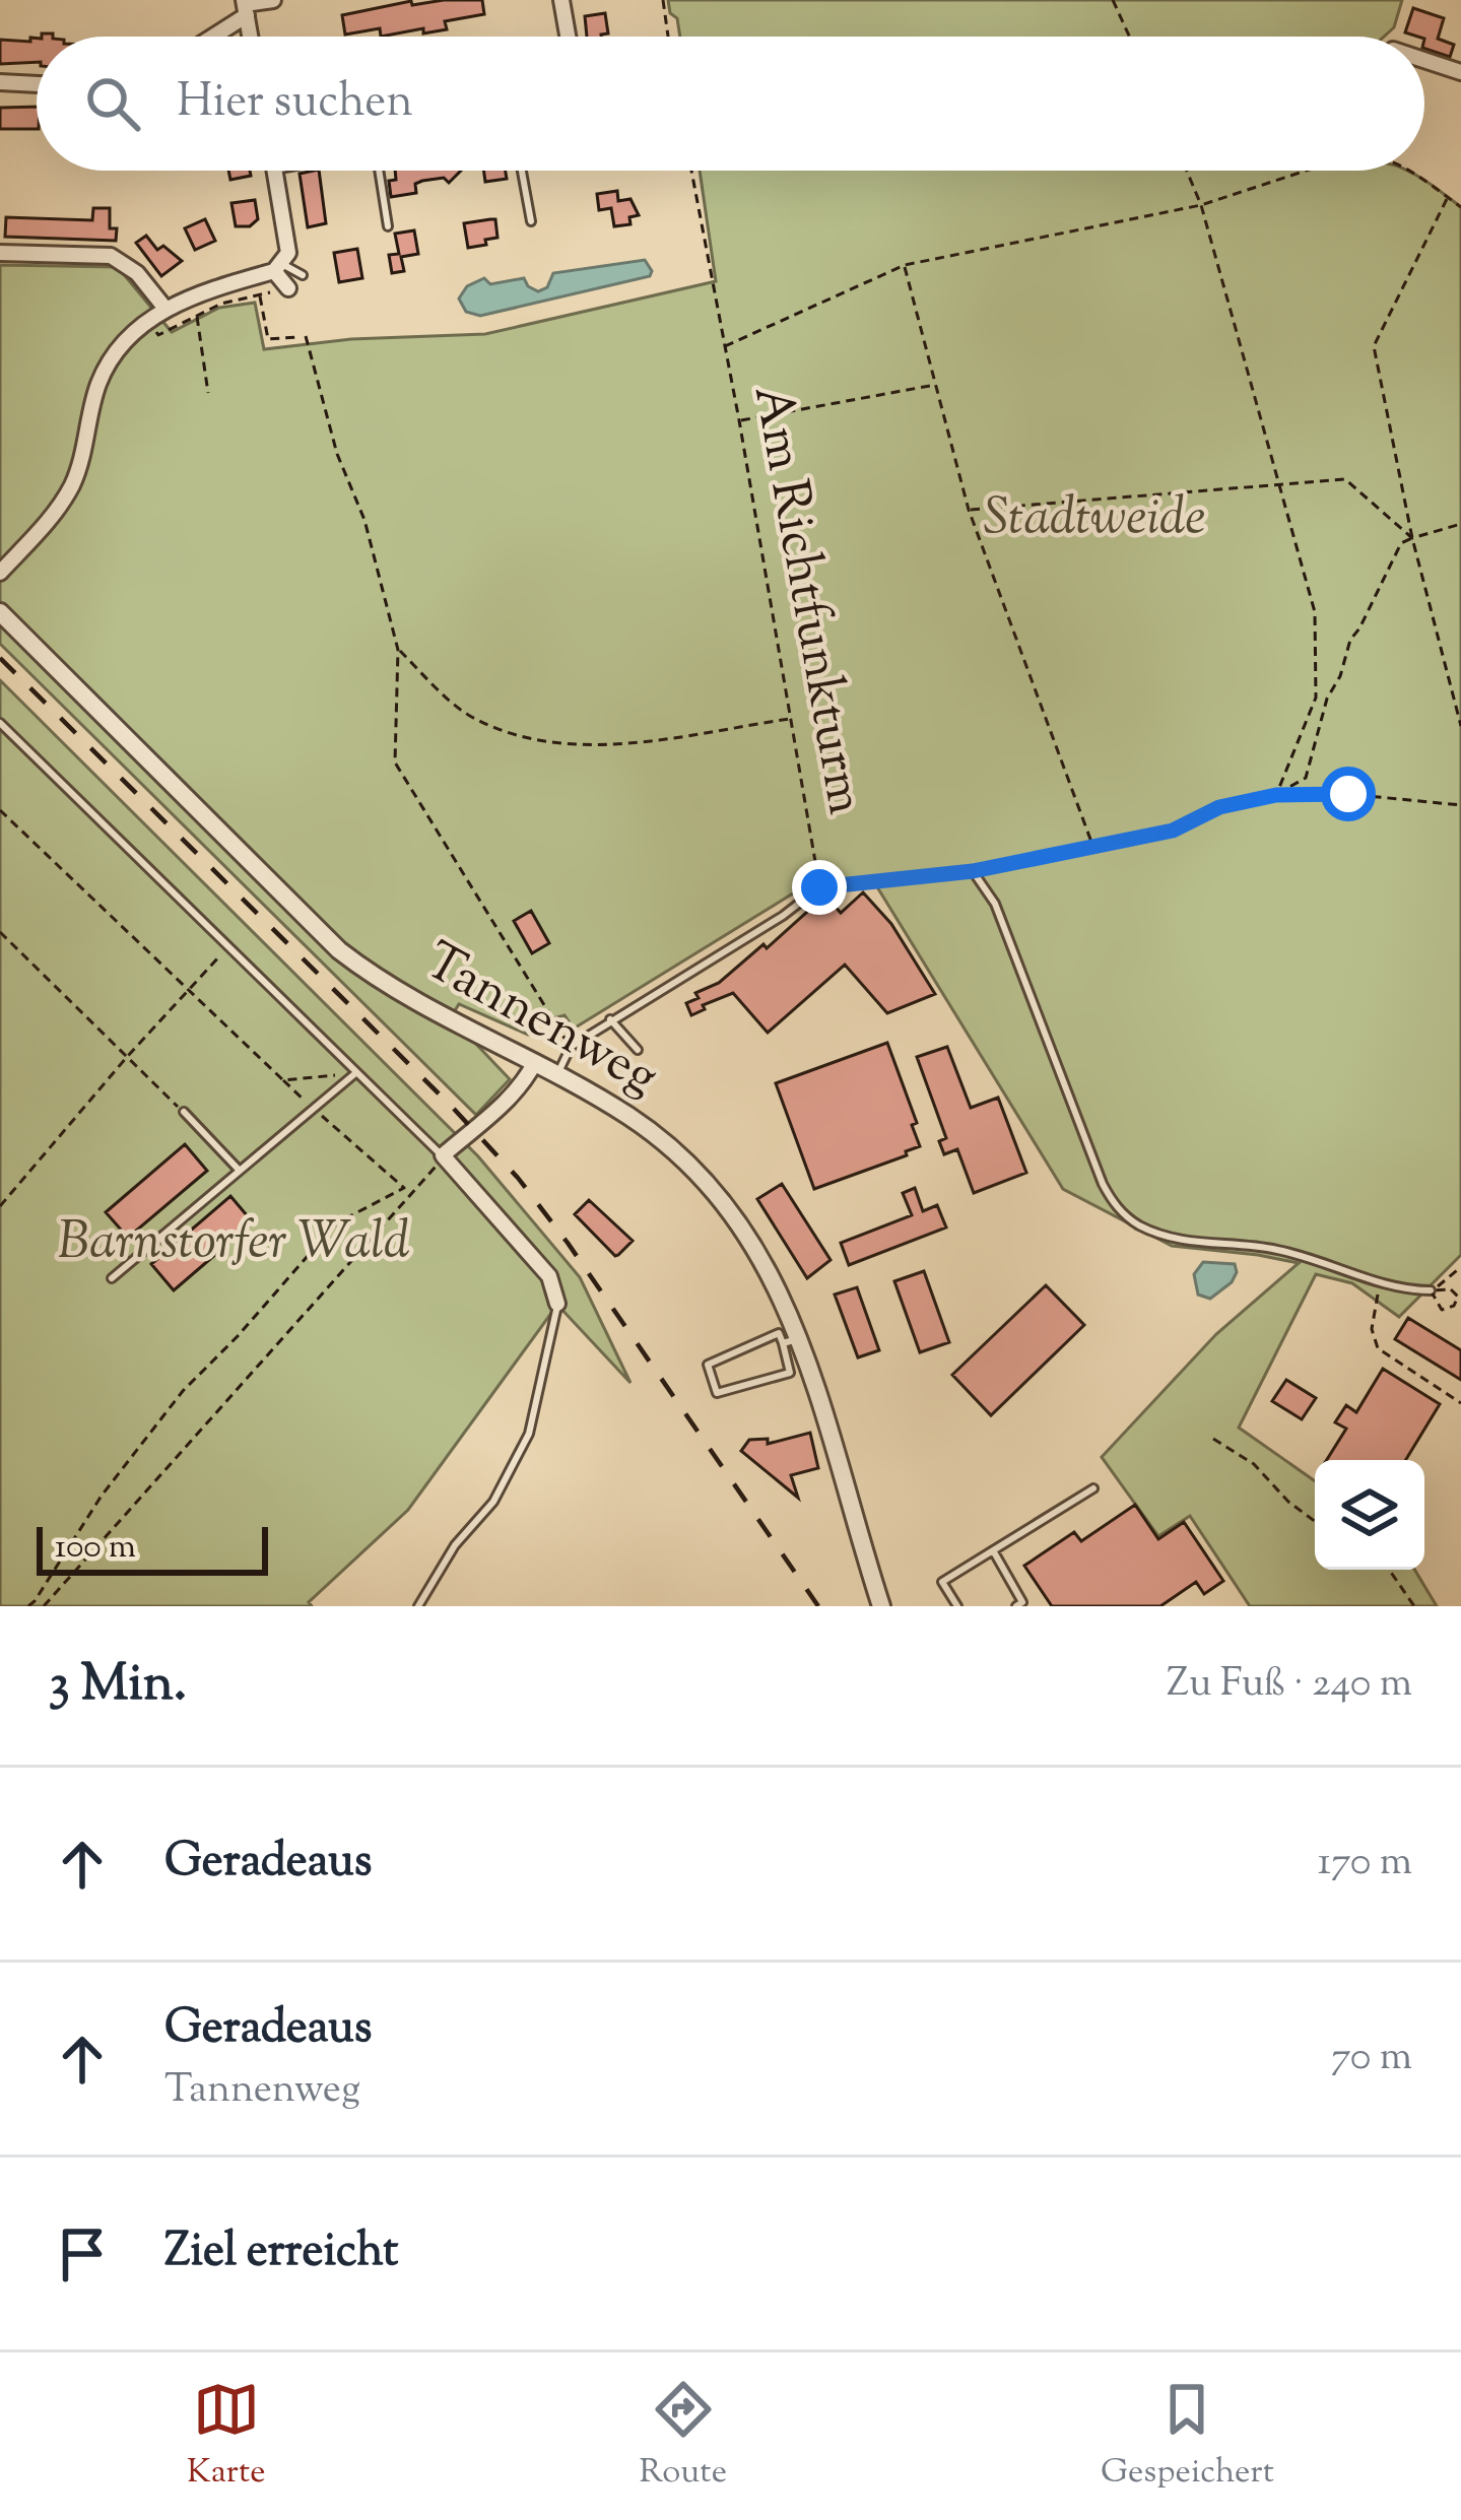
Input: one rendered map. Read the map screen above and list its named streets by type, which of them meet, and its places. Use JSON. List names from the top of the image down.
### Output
{
  "streets": {
    "street": ["Tannenweg"],
    "lane": ["Am Richtfunkturm"]
  },
  "crossings": [
    ["Am Richtfunkturm", "Tannenweg"]
  ],
  "parks": ["Stadtweide", "Barnstorfer Wald"],
  "scale_bar": "100 m",
  "page": {
    "search": "Hier suchen",
    "scale": "100 m",
    "heading": ["3 Min.", "Zu Fuß · 240 m"],
    "list": [
      ["Geradeaus", "170 m"],
      ["Geradeaus", "Tannenweg", "70 m"],
      "Ziel erreicht"
    ],
    "nav": ["Karte", "Route", "Gespeichert"]
  }
}
